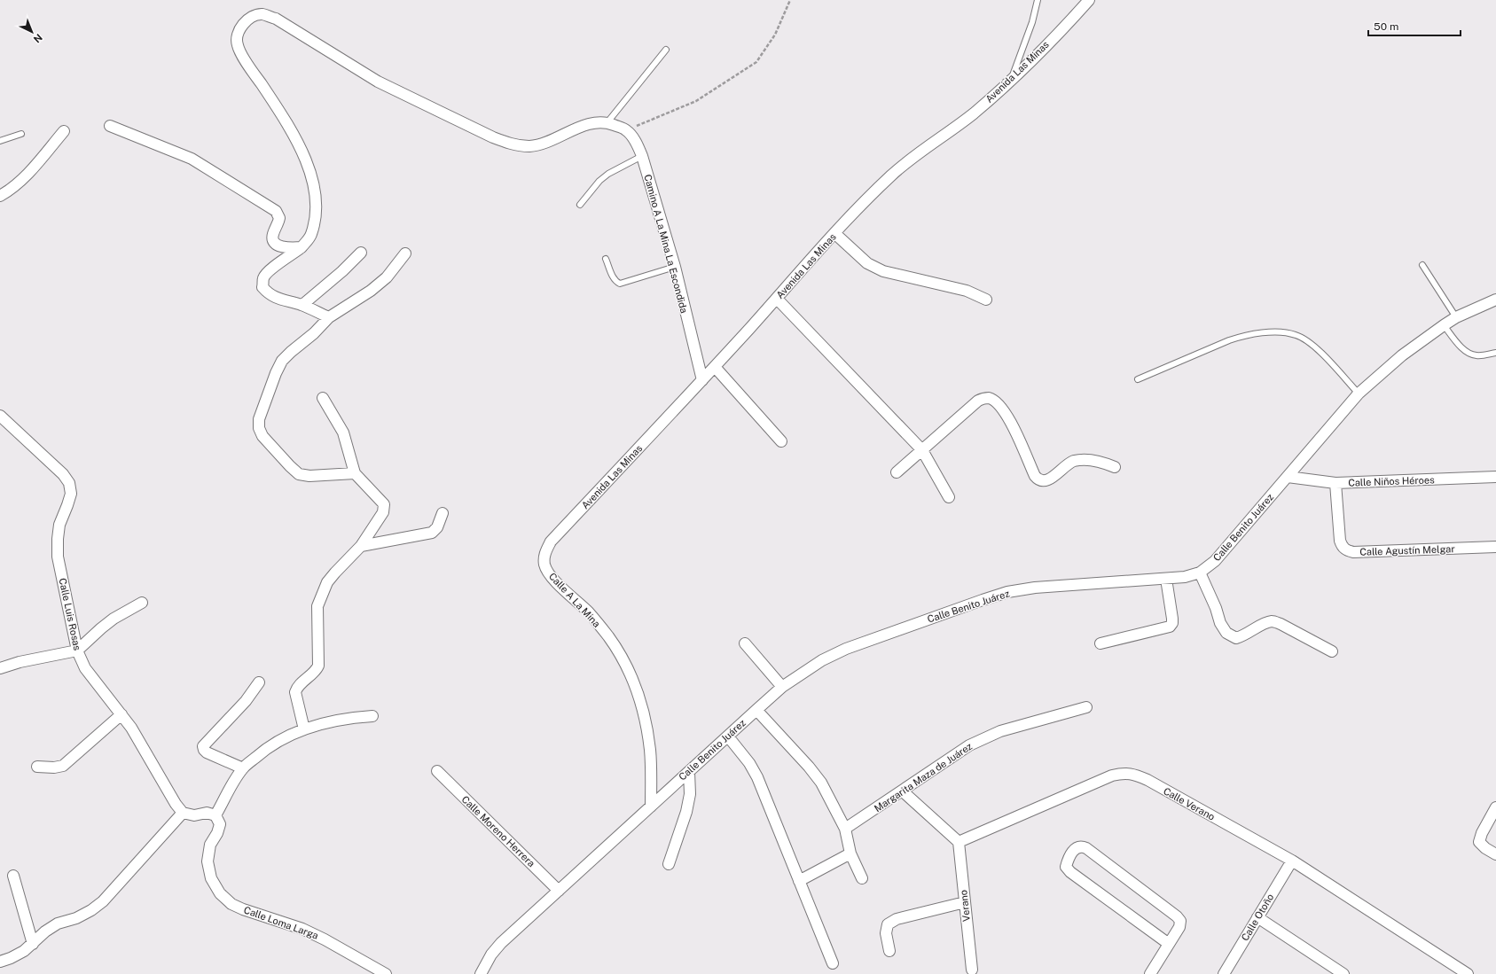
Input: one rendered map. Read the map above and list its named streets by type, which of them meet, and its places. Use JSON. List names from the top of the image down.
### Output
{
  "streets": {
    "street": [
      "Avenida Las Minas",
      "Camino A La Mina La Escondida",
      "Calle Niños Héroes",
      "Calle Benito Juárez",
      "Calle Agustín Melgar",
      "Calle A La Mina",
      "Calle Luis Rosas",
      "Margarita Maza de Juárez",
      "Calle Verano",
      "Calle Moreno Herrera",
      "Verano",
      "Calle Otoño",
      "Calle Loma Larga"
    ]
  },
  "crossings": [
    ["Avenida Las Minas", "Camino A La Mina La Escondida"],
    ["Avenida Las Minas", "Calle A La Mina"],
    ["Calle Niños Héroes", "Calle Benito Juárez"],
    ["Calle Niños Héroes", "Calle Agustín Melgar"],
    ["Calle Benito Juárez", "Calle A La Mina"],
    ["Calle Benito Juárez", "Calle Moreno Herrera"],
    ["Calle Verano", "Verano"],
    ["Calle Verano", "Calle Otoño"]
  ],
  "scale_bar": "50 m",
  "north": "bottom right"
}
